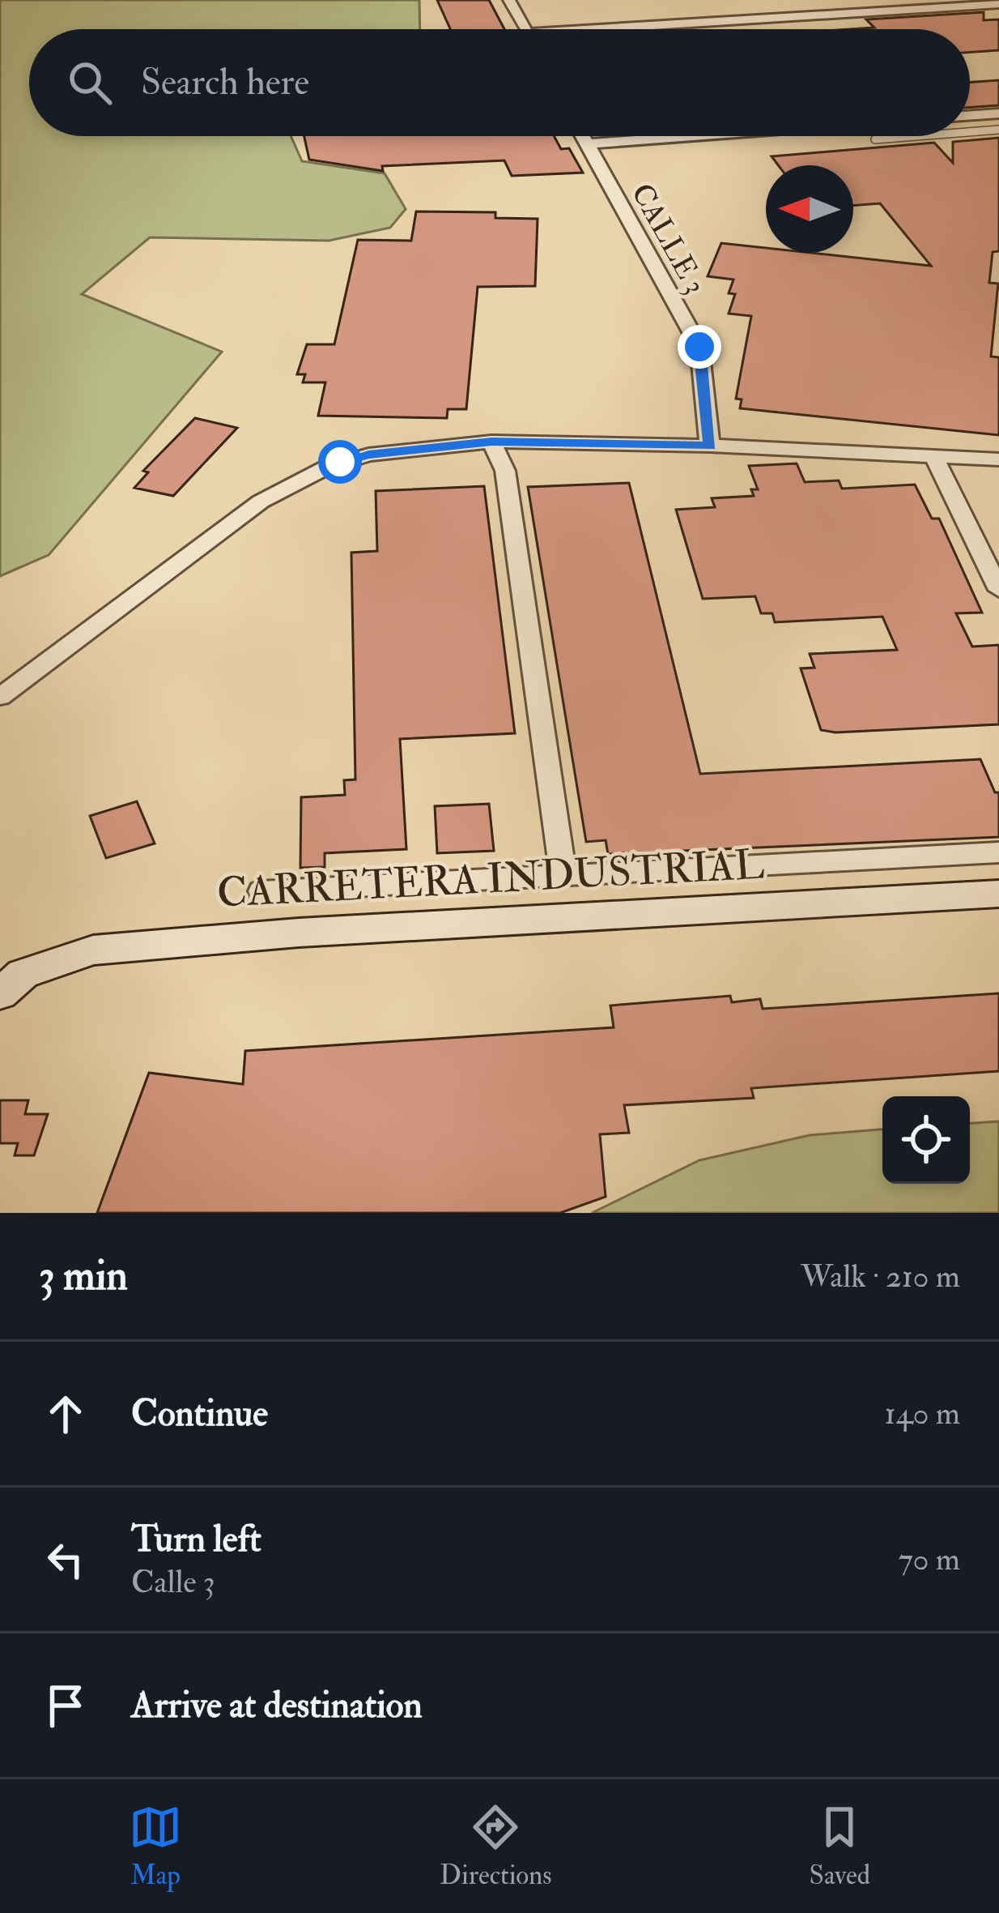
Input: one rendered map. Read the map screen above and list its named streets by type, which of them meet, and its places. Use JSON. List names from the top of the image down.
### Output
{
  "streets": {
    "street": ["CALLE 3", "CARRETERA INDUSTRIAL"]
  },
  "north": "left",
  "page": {
    "search": "Search here",
    "heading": ["3 min", "Walk · 210 m"],
    "list": [
      ["Continue", "140 m"],
      ["Turn left", "Calle 3", "70 m"],
      "Arrive at destination"
    ],
    "nav": ["Map", "Directions", "Saved"]
  }
}
